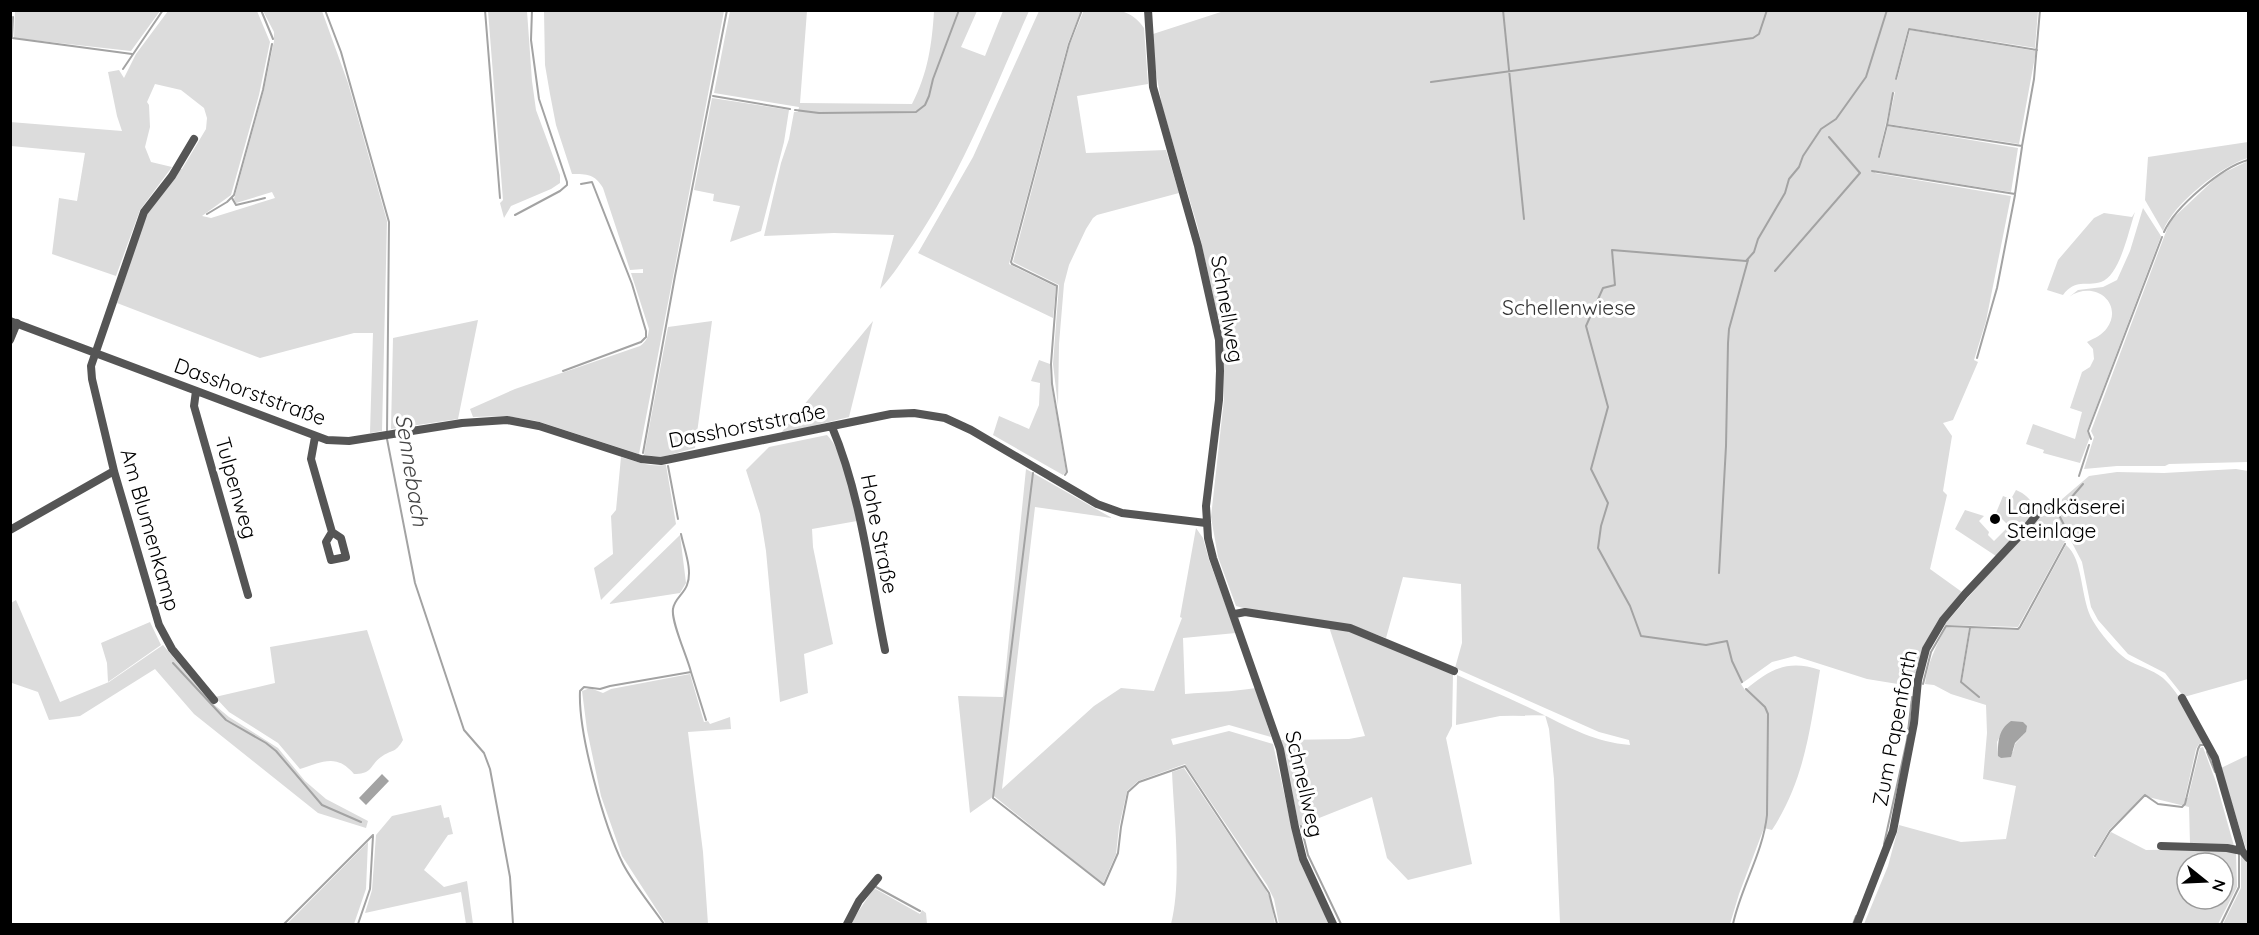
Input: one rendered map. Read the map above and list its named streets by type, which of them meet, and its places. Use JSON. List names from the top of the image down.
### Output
{
  "streets": {
    "street": [
      "Schnellweg",
      "Dasshorststraße",
      "Tulpenweg",
      "Am Blumenkamp",
      "Hohe Straße",
      "Zum Papenforth"
    ]
  },
  "crossings": [
    ["Schnellweg", "Dasshorststraße"],
    ["Dasshorststraße", "Tulpenweg"],
    ["Dasshorststraße", "Am Blumenkamp"],
    ["Dasshorststraße", "Hohe Straße"]
  ],
  "water": ["Sennebach"],
  "parks": ["Schellenwiese"],
  "places": ["Landkäserei Steinlage"],
  "north": "right"
}
